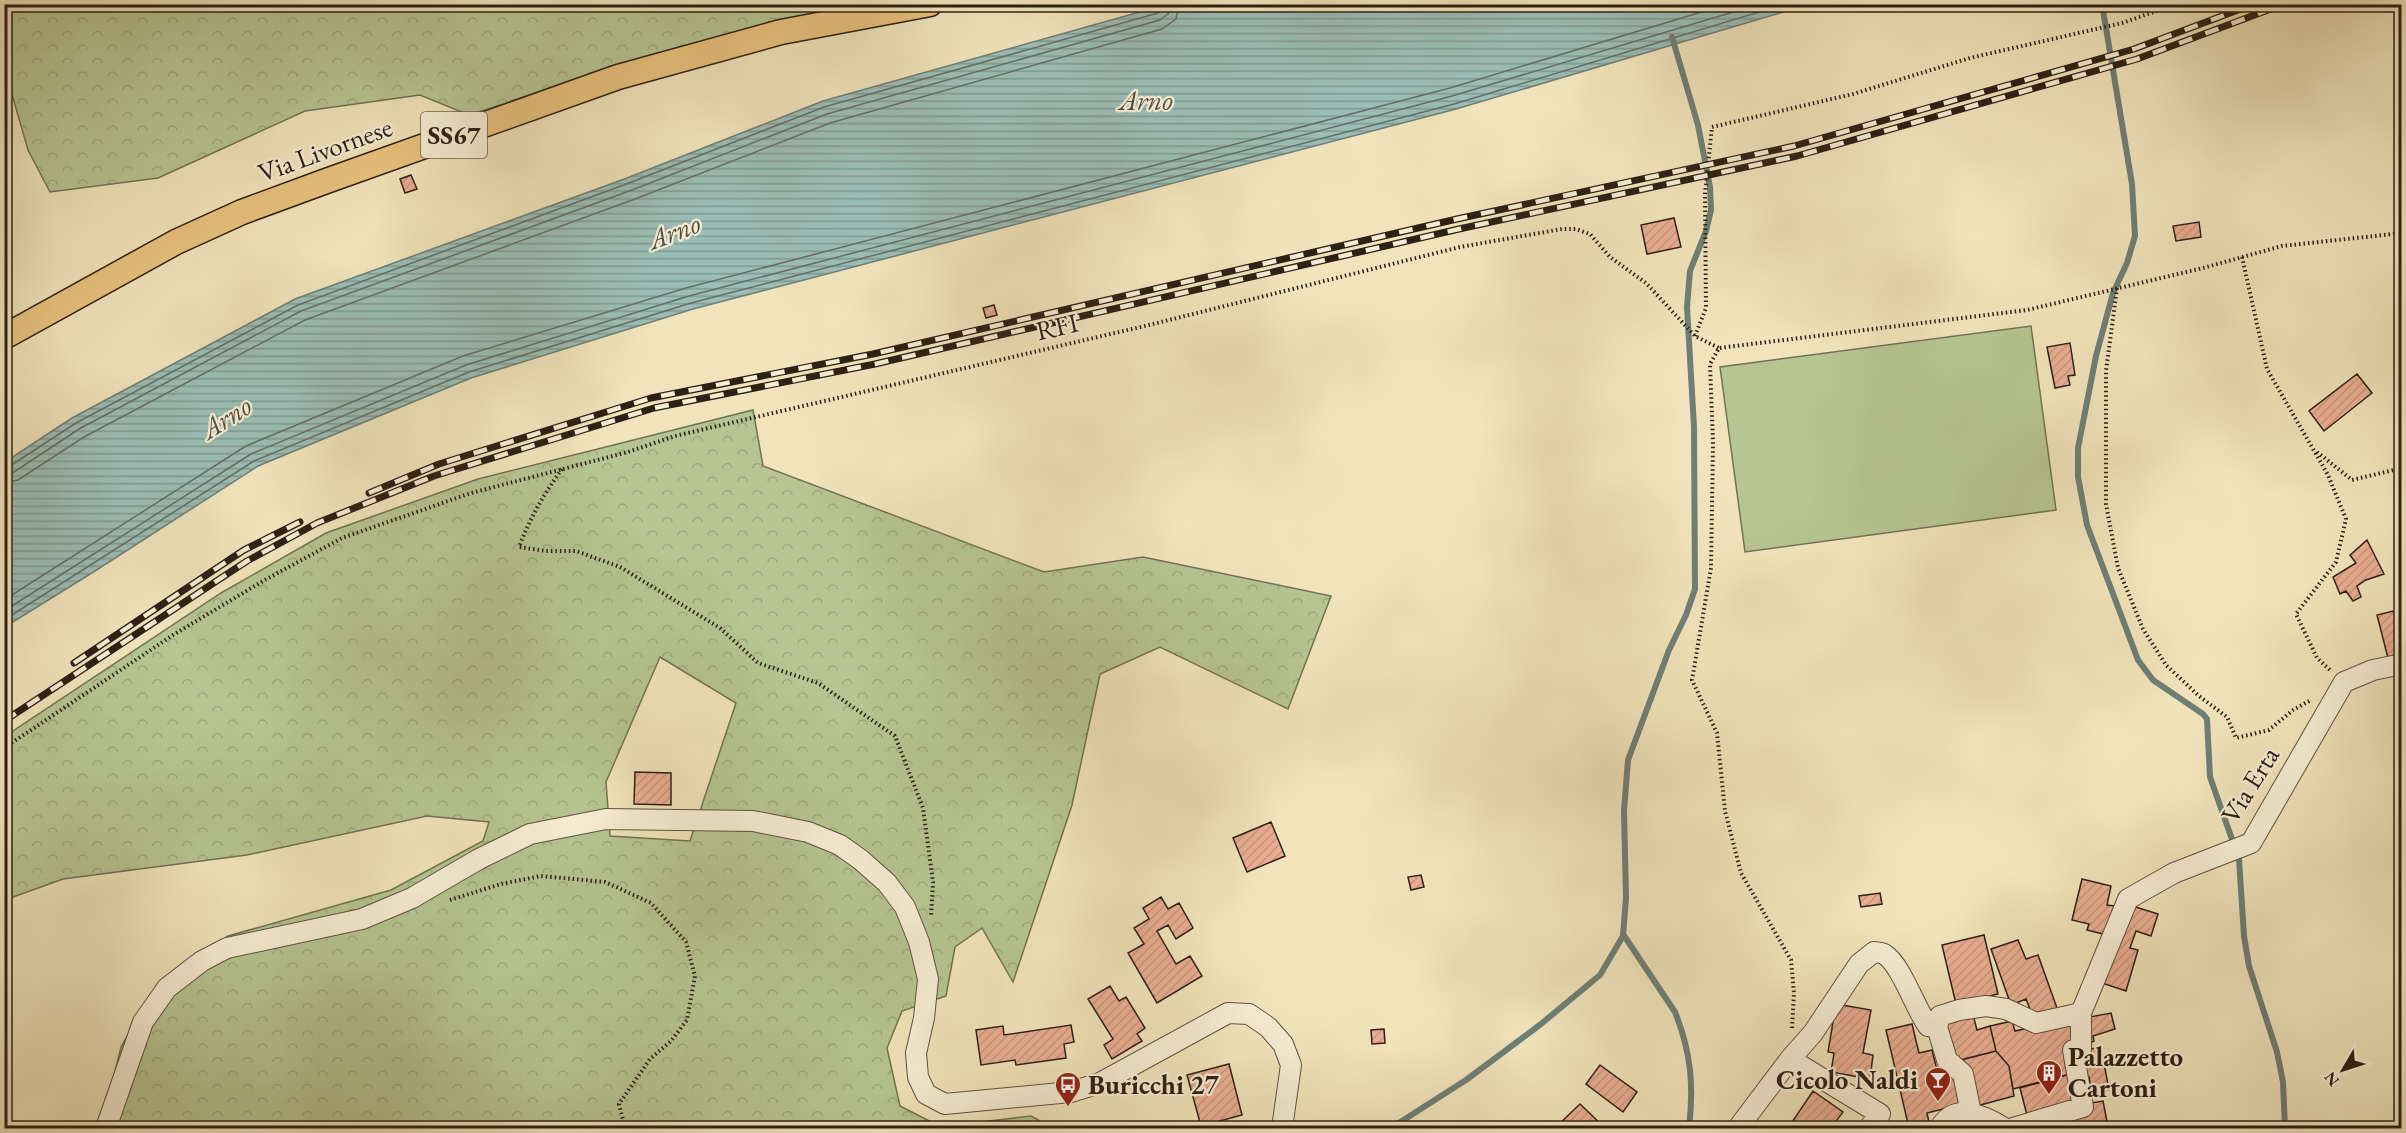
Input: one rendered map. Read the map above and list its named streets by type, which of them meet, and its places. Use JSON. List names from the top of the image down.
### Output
{
  "streets": {
    "main road": ["SS67", "Via Livornese"],
    "street": ["Via Erta"],
    "path": ["RFI"]
  },
  "water": ["Arno"],
  "places": {
    "building": ["Palazzetto Cartoni"],
    "bar": ["Cicolo Naldi"],
    "bus stop": ["Buricchi 27"]
  },
  "north": "bottom left"
}
